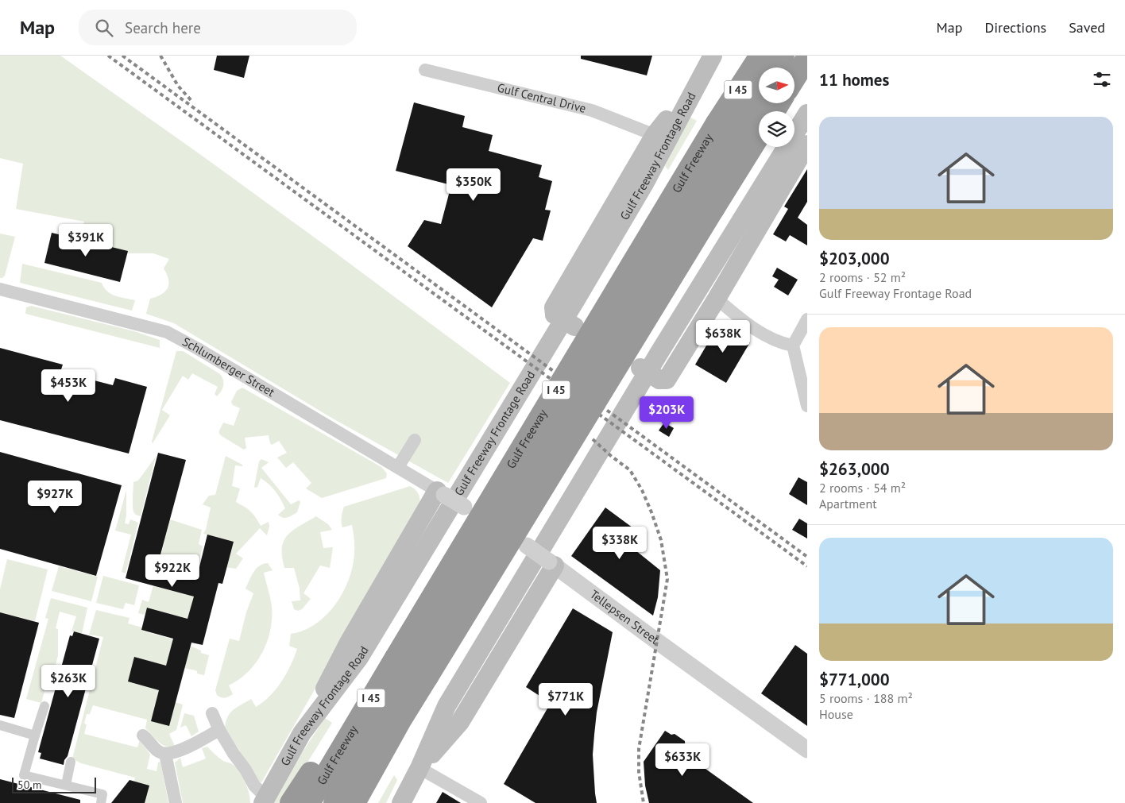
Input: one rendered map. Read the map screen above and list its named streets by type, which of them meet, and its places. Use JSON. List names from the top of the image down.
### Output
{
  "streets": {
    "highway": ["I 45", "Gulf Freeway"],
    "main road": ["Gulf Freeway Frontage Road"],
    "street": ["Gulf Central Drive", "Schlumberger Street", "Tellepsen Street"]
  },
  "crossings": [
    ["Schlumberger Street", "Tellepsen Street"]
  ],
  "scale_bar": "50 m",
  "north": "right",
  "page": {
    "header": "Map",
    "search": "Search here",
    "nav": ["Map", "Directions", "Saved"],
    "heading": "11 homes",
    "list": [
      {
        "name": "$203,000",
        "note": "2 rooms · 52 m² · Gulf Freeway Frontage Road"
      },
      {
        "name": "$263,000",
        "note": "2 rooms · 54 m² · Apartment"
      },
      {
        "name": "$771,000",
        "note": "5 rooms · 188 m² · House"
      }
    ],
    "price": [
      "$350K",
      "$391K",
      "$638K",
      "$453K",
      "$203K",
      "$927K",
      "$338K",
      "$922K",
      "$263K",
      "$771K",
      "$633K"
    ],
    "scale": "50 m"
  }
}
